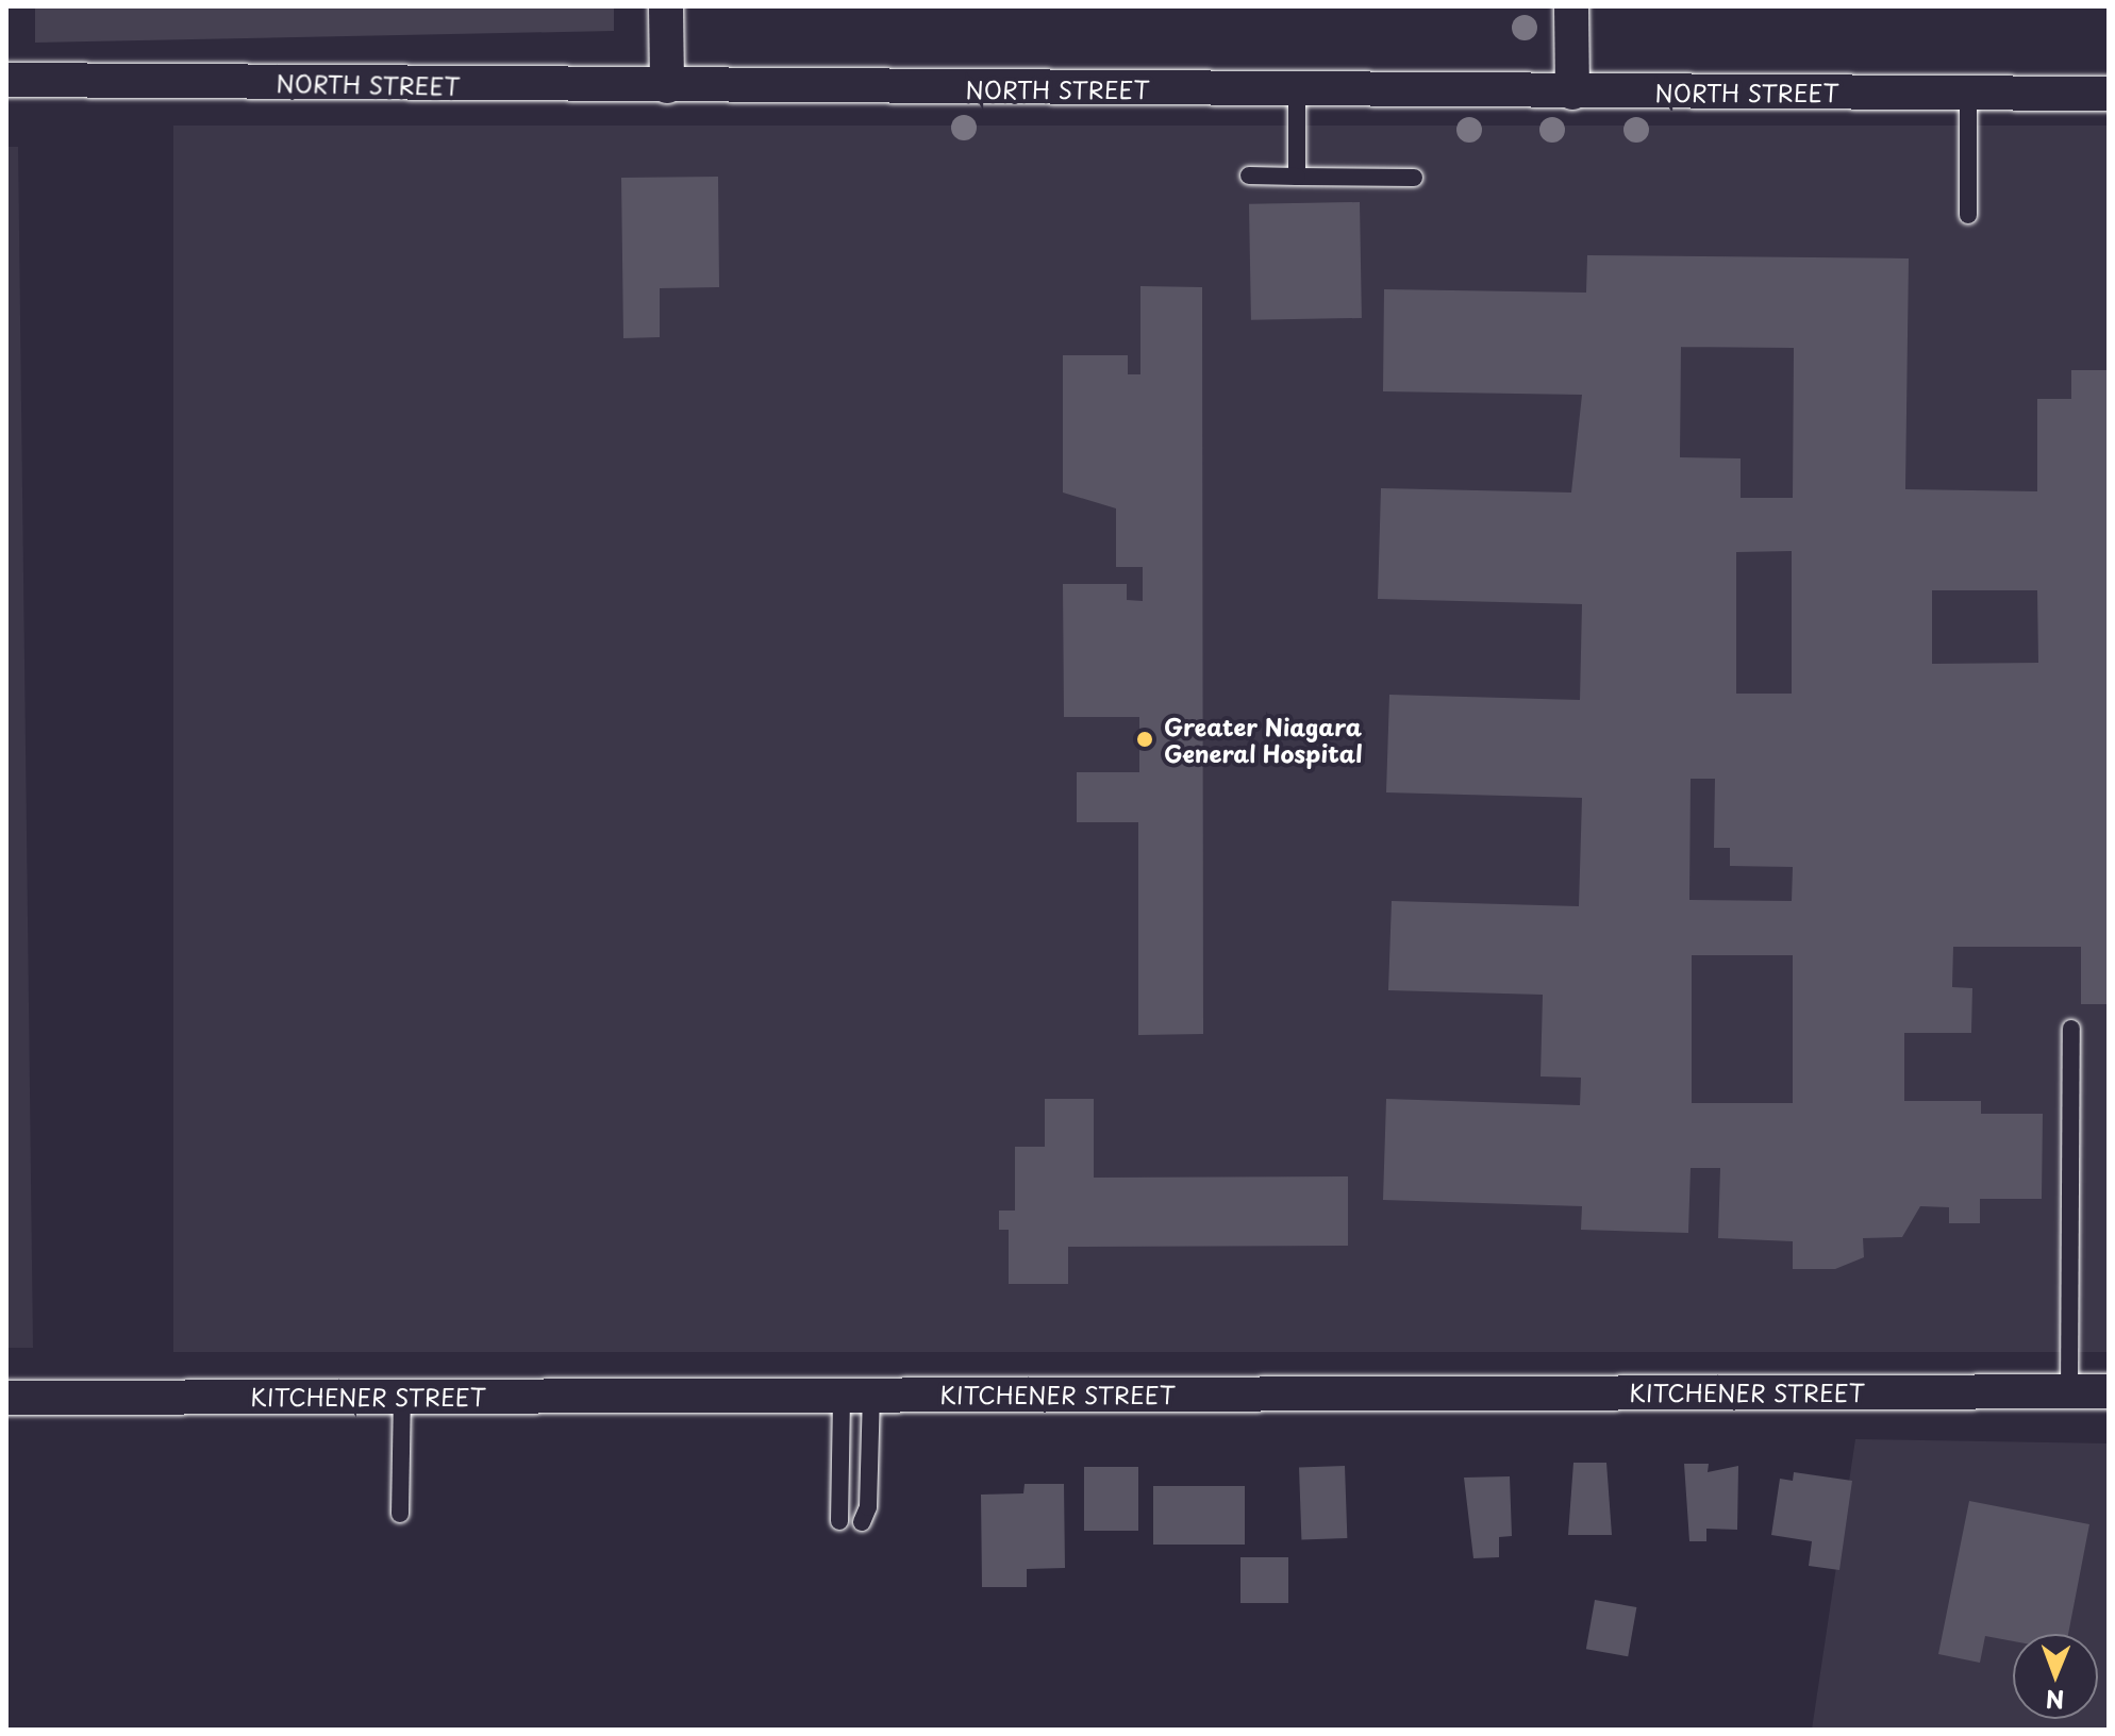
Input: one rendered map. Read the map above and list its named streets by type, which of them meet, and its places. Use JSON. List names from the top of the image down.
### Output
{
  "streets": {
    "street": ["NORTH STREET", "KITCHENER STREET"]
  },
  "places": ["Greater Niagara General Hospital"],
  "north": "bottom"
}
